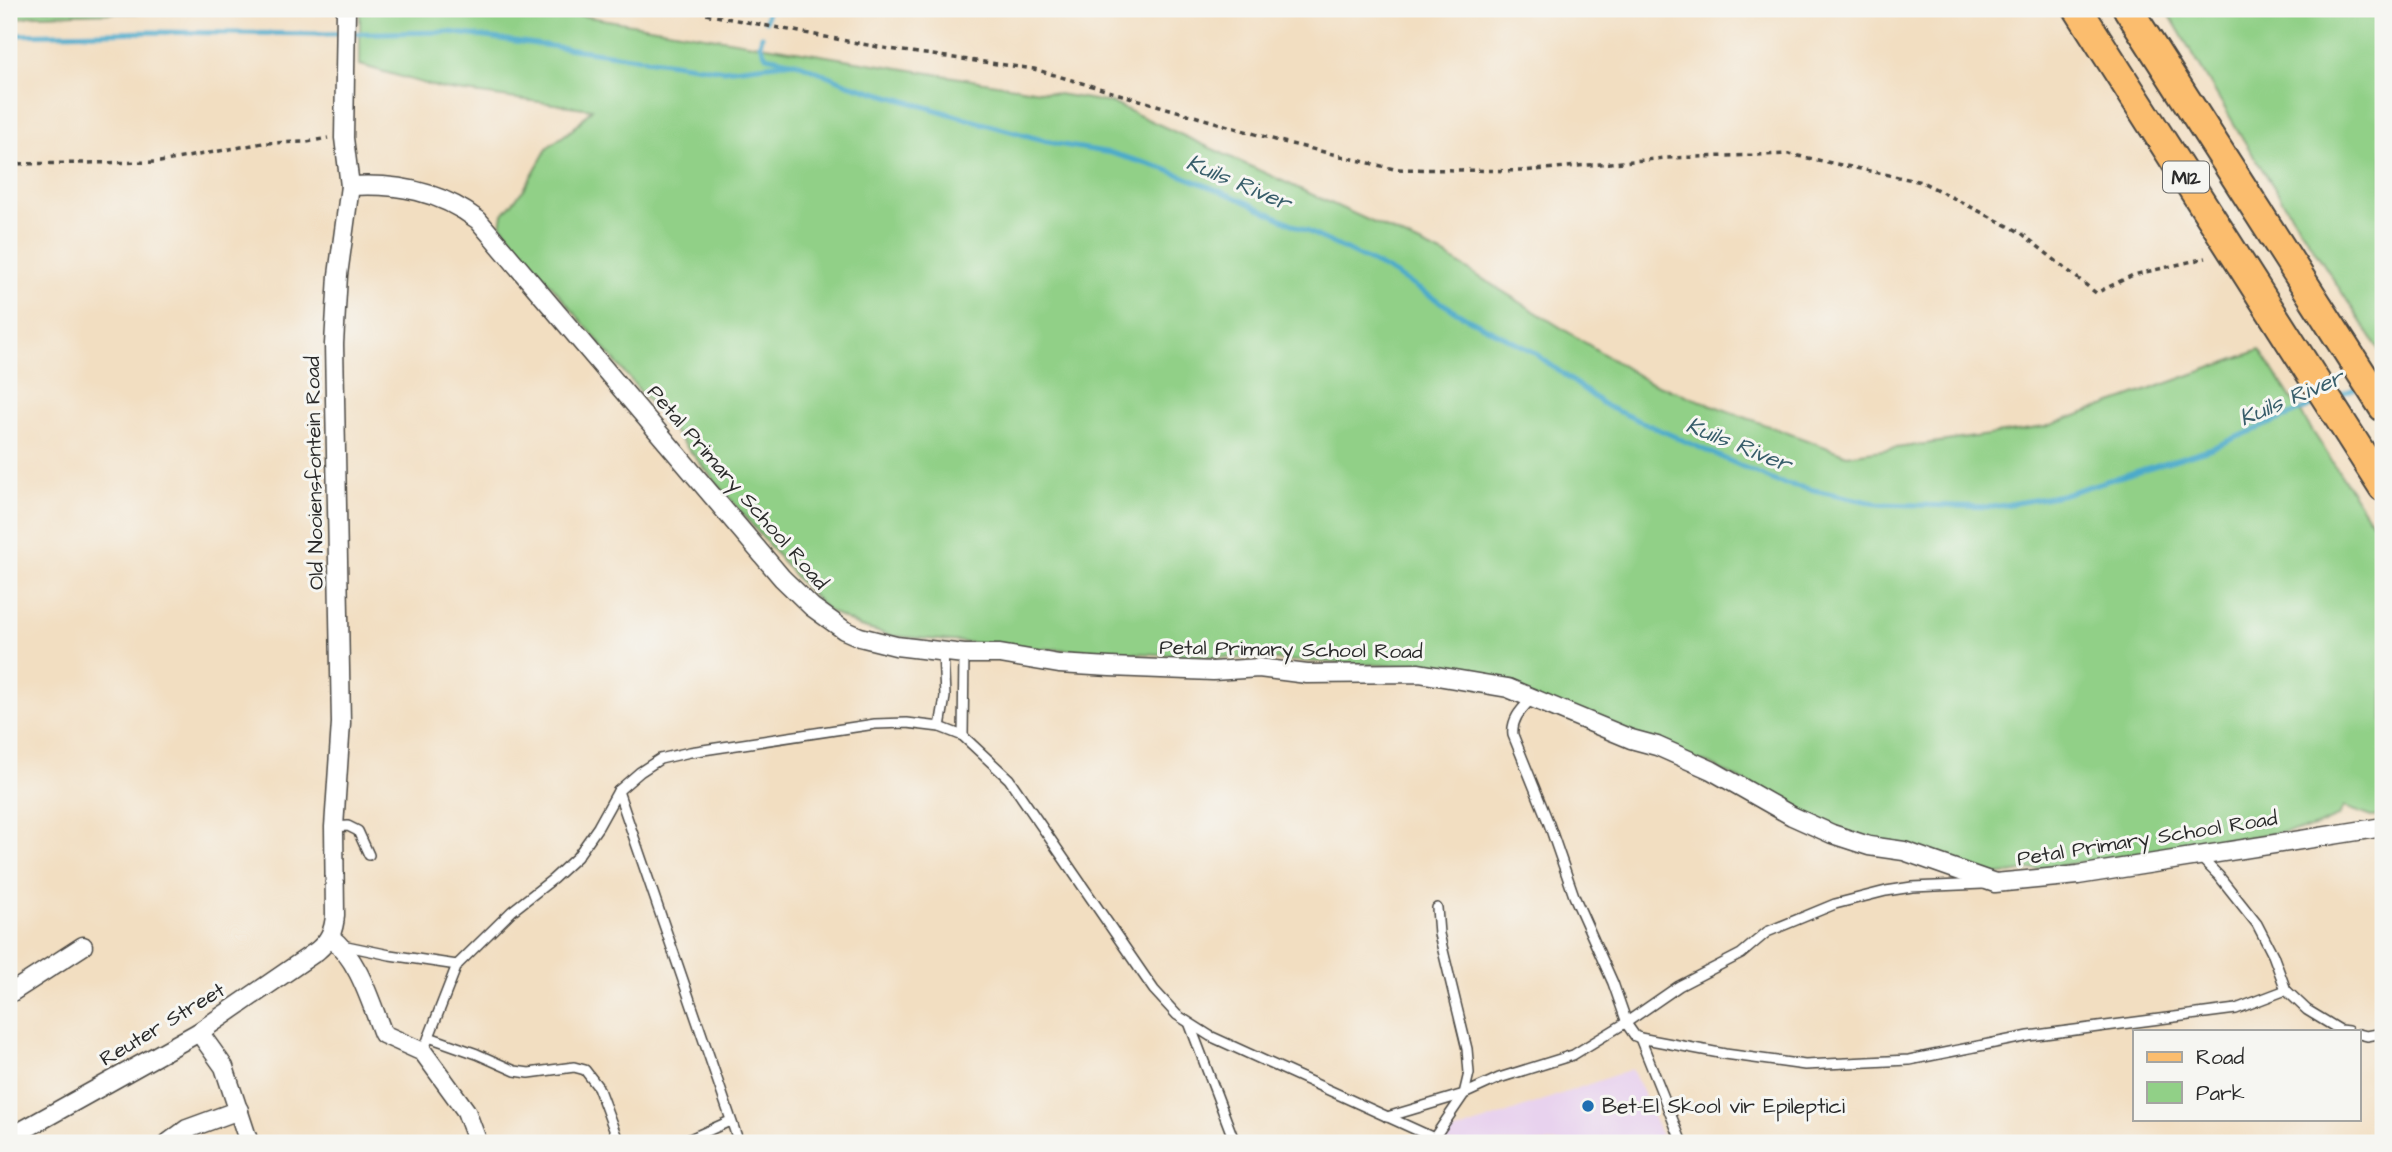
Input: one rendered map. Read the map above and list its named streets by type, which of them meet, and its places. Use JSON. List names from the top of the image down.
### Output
{
  "streets": {
    "main road": ["M12"],
    "street": ["Old Nooiensfontein Road", "Petal Primary School Road", "Reuter Street"]
  },
  "crossings": [
    ["Old Nooiensfontein Road", "Petal Primary School Road"],
    ["Old Nooiensfontein Road", "Reuter Street"]
  ],
  "water": ["Kuils River"],
  "places": ["Bet-El Skool vir Epileptici"],
  "legend": ["Road", "Park"]
}
